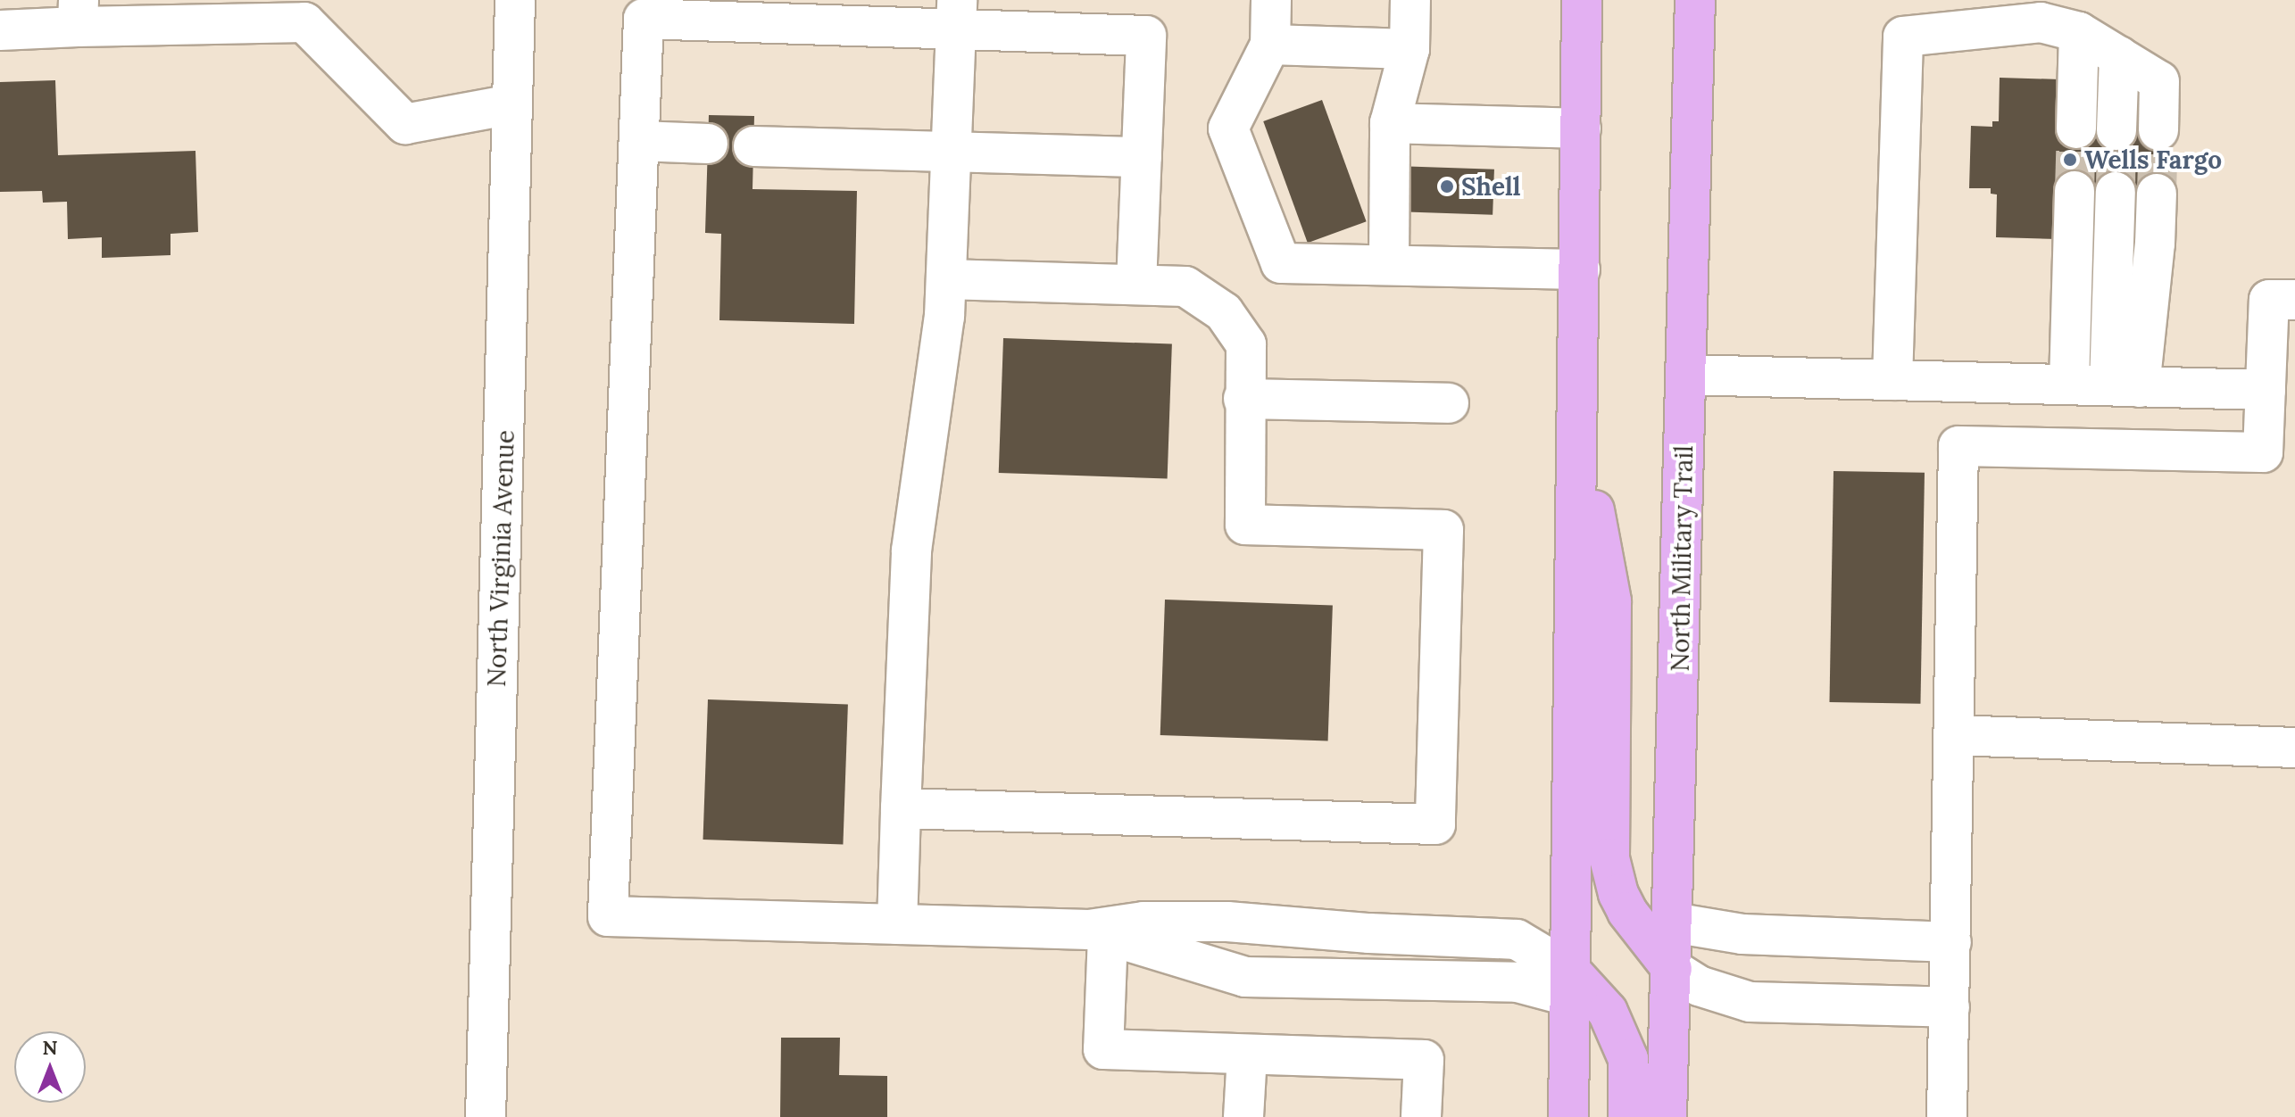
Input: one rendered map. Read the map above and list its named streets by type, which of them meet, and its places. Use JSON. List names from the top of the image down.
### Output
{
  "streets": {
    "main road": ["North Military Trail"],
    "street": ["North Virginia Avenue"]
  },
  "places": ["Wells Fargo", "Shell"],
  "north": "top"
}
